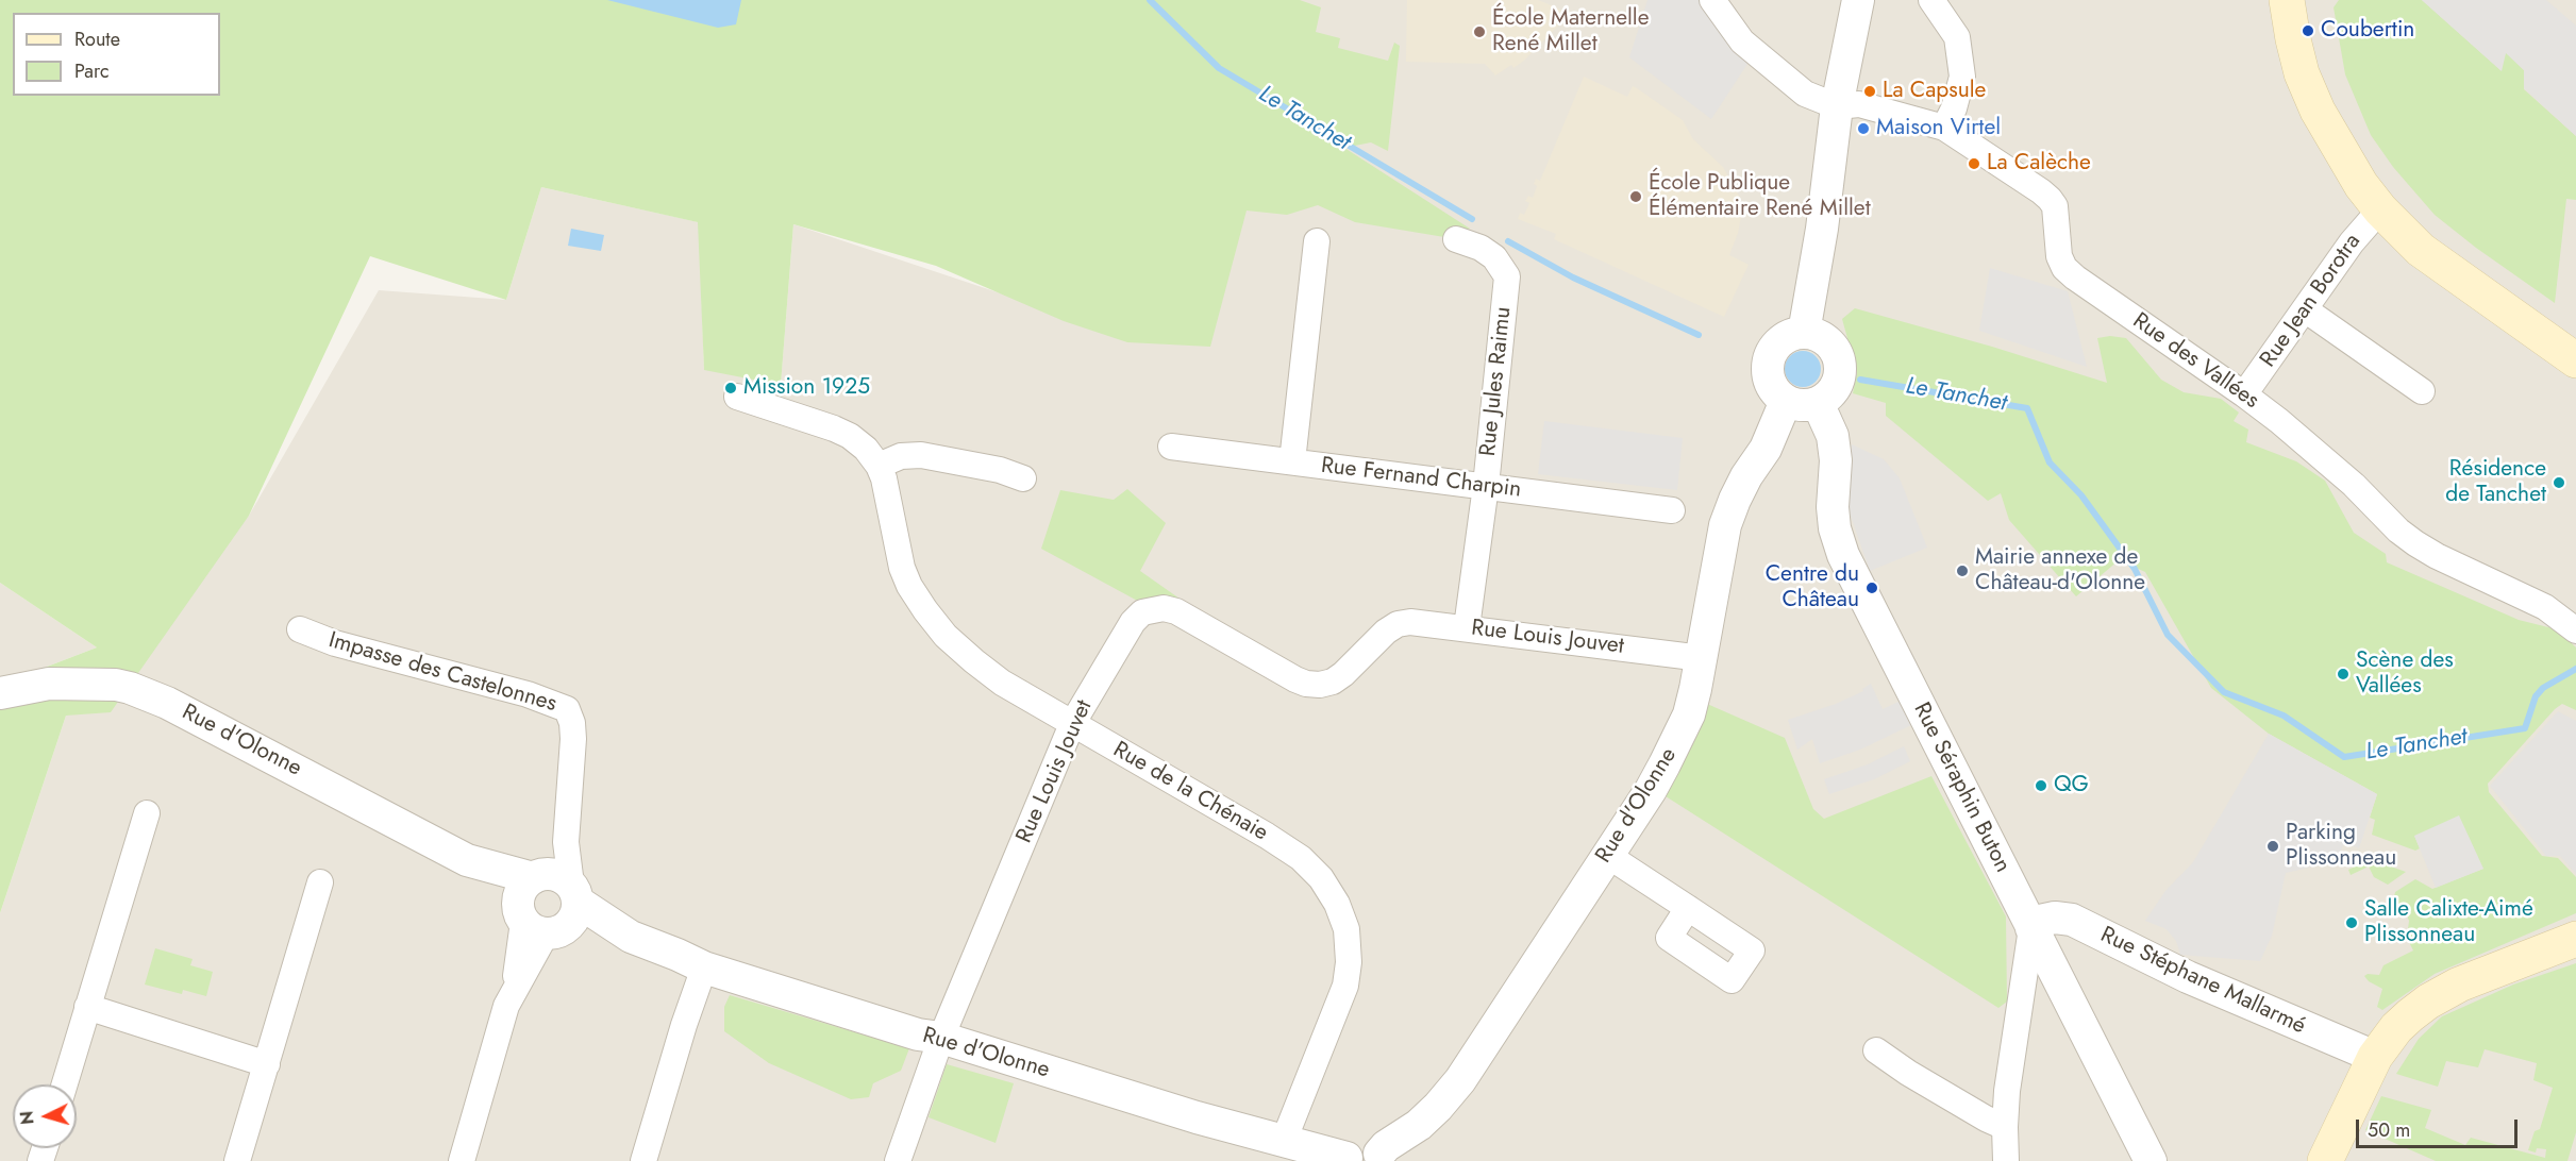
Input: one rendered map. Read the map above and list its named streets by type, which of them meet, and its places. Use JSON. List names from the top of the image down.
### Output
{
  "streets": {
    "street": [
      "Rue Jean Borotra",
      "Rue des Vallées",
      "Rue Jules Raimu",
      "Rue Fernand Charpin",
      "Rue Louis Jouvet",
      "Impasse des Castelonnes",
      "Rue d'Olonne",
      "Rue Séraphin Buton",
      "Rue de la Chénaie",
      "Rue Stéphane Mallarmé"
    ]
  },
  "crossings": [
    ["Rue Jean Borotra", "Rue des Vallées"],
    ["Rue Jules Raimu", "Rue Fernand Charpin"],
    ["Rue Jules Raimu", "Rue Louis Jouvet"],
    ["Rue Louis Jouvet", "Rue d'Olonne"],
    ["Rue Louis Jouvet", "Rue de la Chénaie"],
    ["Impasse des Castelonnes", "Rue d'Olonne"],
    ["Rue d'Olonne", "Rue Séraphin Buton"],
    ["Rue d'Olonne", "Rue de la Chénaie"],
    ["Rue Séraphin Buton", "Rue Stéphane Mallarmé"]
  ],
  "water": ["Le Tanchet"],
  "places": [
    "Coubertin",
    "École Maternelle René Millet",
    "La Capsule",
    "Maison Virtel",
    "La Calèche",
    "École Publique Élémentaire René Millet",
    "Mission 1925",
    "Résidence de Tanchet",
    "Mairie annexe de Château-d'Olonne",
    "Centre du Château",
    "Scène des Vallées",
    "QG",
    "Parking Plissonneau",
    "Salle Calixte-Aimé Plissonneau"
  ],
  "legend": ["Route", "Parc"],
  "scale_bar": "50 m",
  "north": "left"
}
